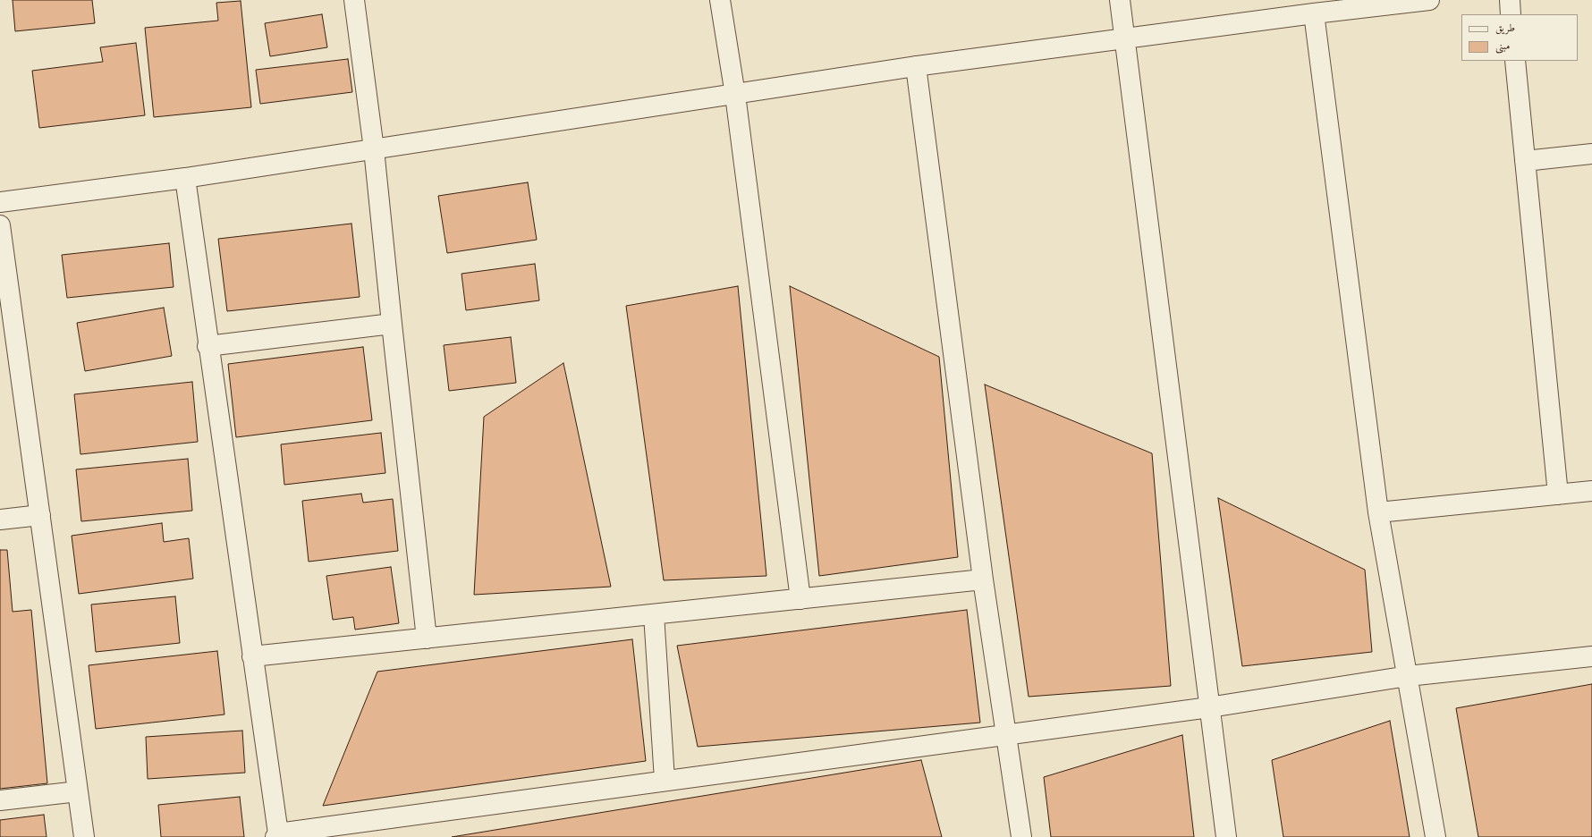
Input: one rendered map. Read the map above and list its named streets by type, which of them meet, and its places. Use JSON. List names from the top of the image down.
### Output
{
  "legend": ["طريق", "مبنى"]
}
